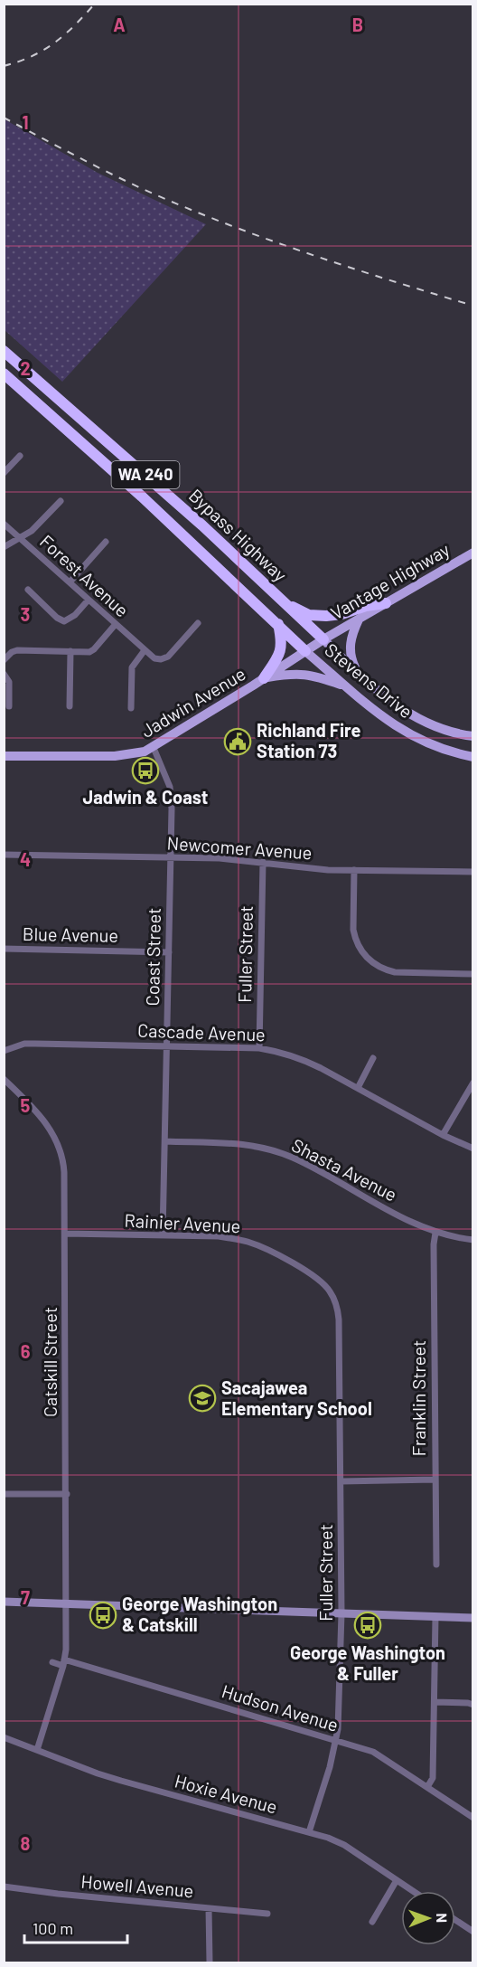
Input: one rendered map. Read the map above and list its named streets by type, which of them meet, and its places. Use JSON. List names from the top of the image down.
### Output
{
  "streets": {
    "highway": ["WA 240", "Bypass Highway"],
    "main road": ["Vantage Highway", "Stevens Drive", "Jadwin Avenue"],
    "street": [
      "Forest Avenue",
      "Newcomer Avenue",
      "Blue Avenue",
      "Fuller Street",
      "Coast Street",
      "Cascade Avenue",
      "Shasta Avenue",
      "Rainier Avenue",
      "Catskill Street",
      "Franklin Street",
      "Hudson Avenue",
      "Hoxie Avenue",
      "Howell Avenue"
    ]
  },
  "crossings": [
    ["WA 240", "Bypass Highway"],
    ["WA 240", "Vantage Highway"],
    ["Bypass Highway", "Vantage Highway"],
    ["Bypass Highway", "Stevens Drive"],
    ["Bypass Highway", "Jadwin Avenue"],
    ["Vantage Highway", "Stevens Drive"],
    ["Vantage Highway", "Jadwin Avenue"],
    ["Stevens Drive", "Jadwin Avenue"],
    ["Jadwin Avenue", "Coast Street"],
    ["Newcomer Avenue", "Fuller Street"],
    ["Newcomer Avenue", "Coast Street"],
    ["Blue Avenue", "Coast Street"],
    ["Fuller Street", "Cascade Avenue"],
    ["Fuller Street", "Rainier Avenue"],
    ["Fuller Street", "Hudson Avenue"],
    ["Fuller Street", "Hoxie Avenue"],
    ["Coast Street", "Cascade Avenue"],
    ["Coast Street", "Shasta Avenue"],
    ["Coast Street", "Rainier Avenue"],
    ["Shasta Avenue", "Franklin Street"],
    ["Rainier Avenue", "Catskill Street"],
    ["Catskill Street", "Hudson Avenue"],
    ["Catskill Street", "Hoxie Avenue"]
  ],
  "places": {
    "public building": ["Richland Fire Station 73"],
    "bus stop": ["Jadwin & Coast", "George Washington & Catskill", "George Washington & Fuller"],
    "school or university": ["Sacajawea Elementary School"]
  },
  "scale_bar": "100 m",
  "north": "right",
  "grid": {
    "columns": ["A", "B"],
    "rows": [
      "1",
      "2",
      "3",
      "4",
      "5",
      "6",
      "7",
      "8"
    ]
  }
}
